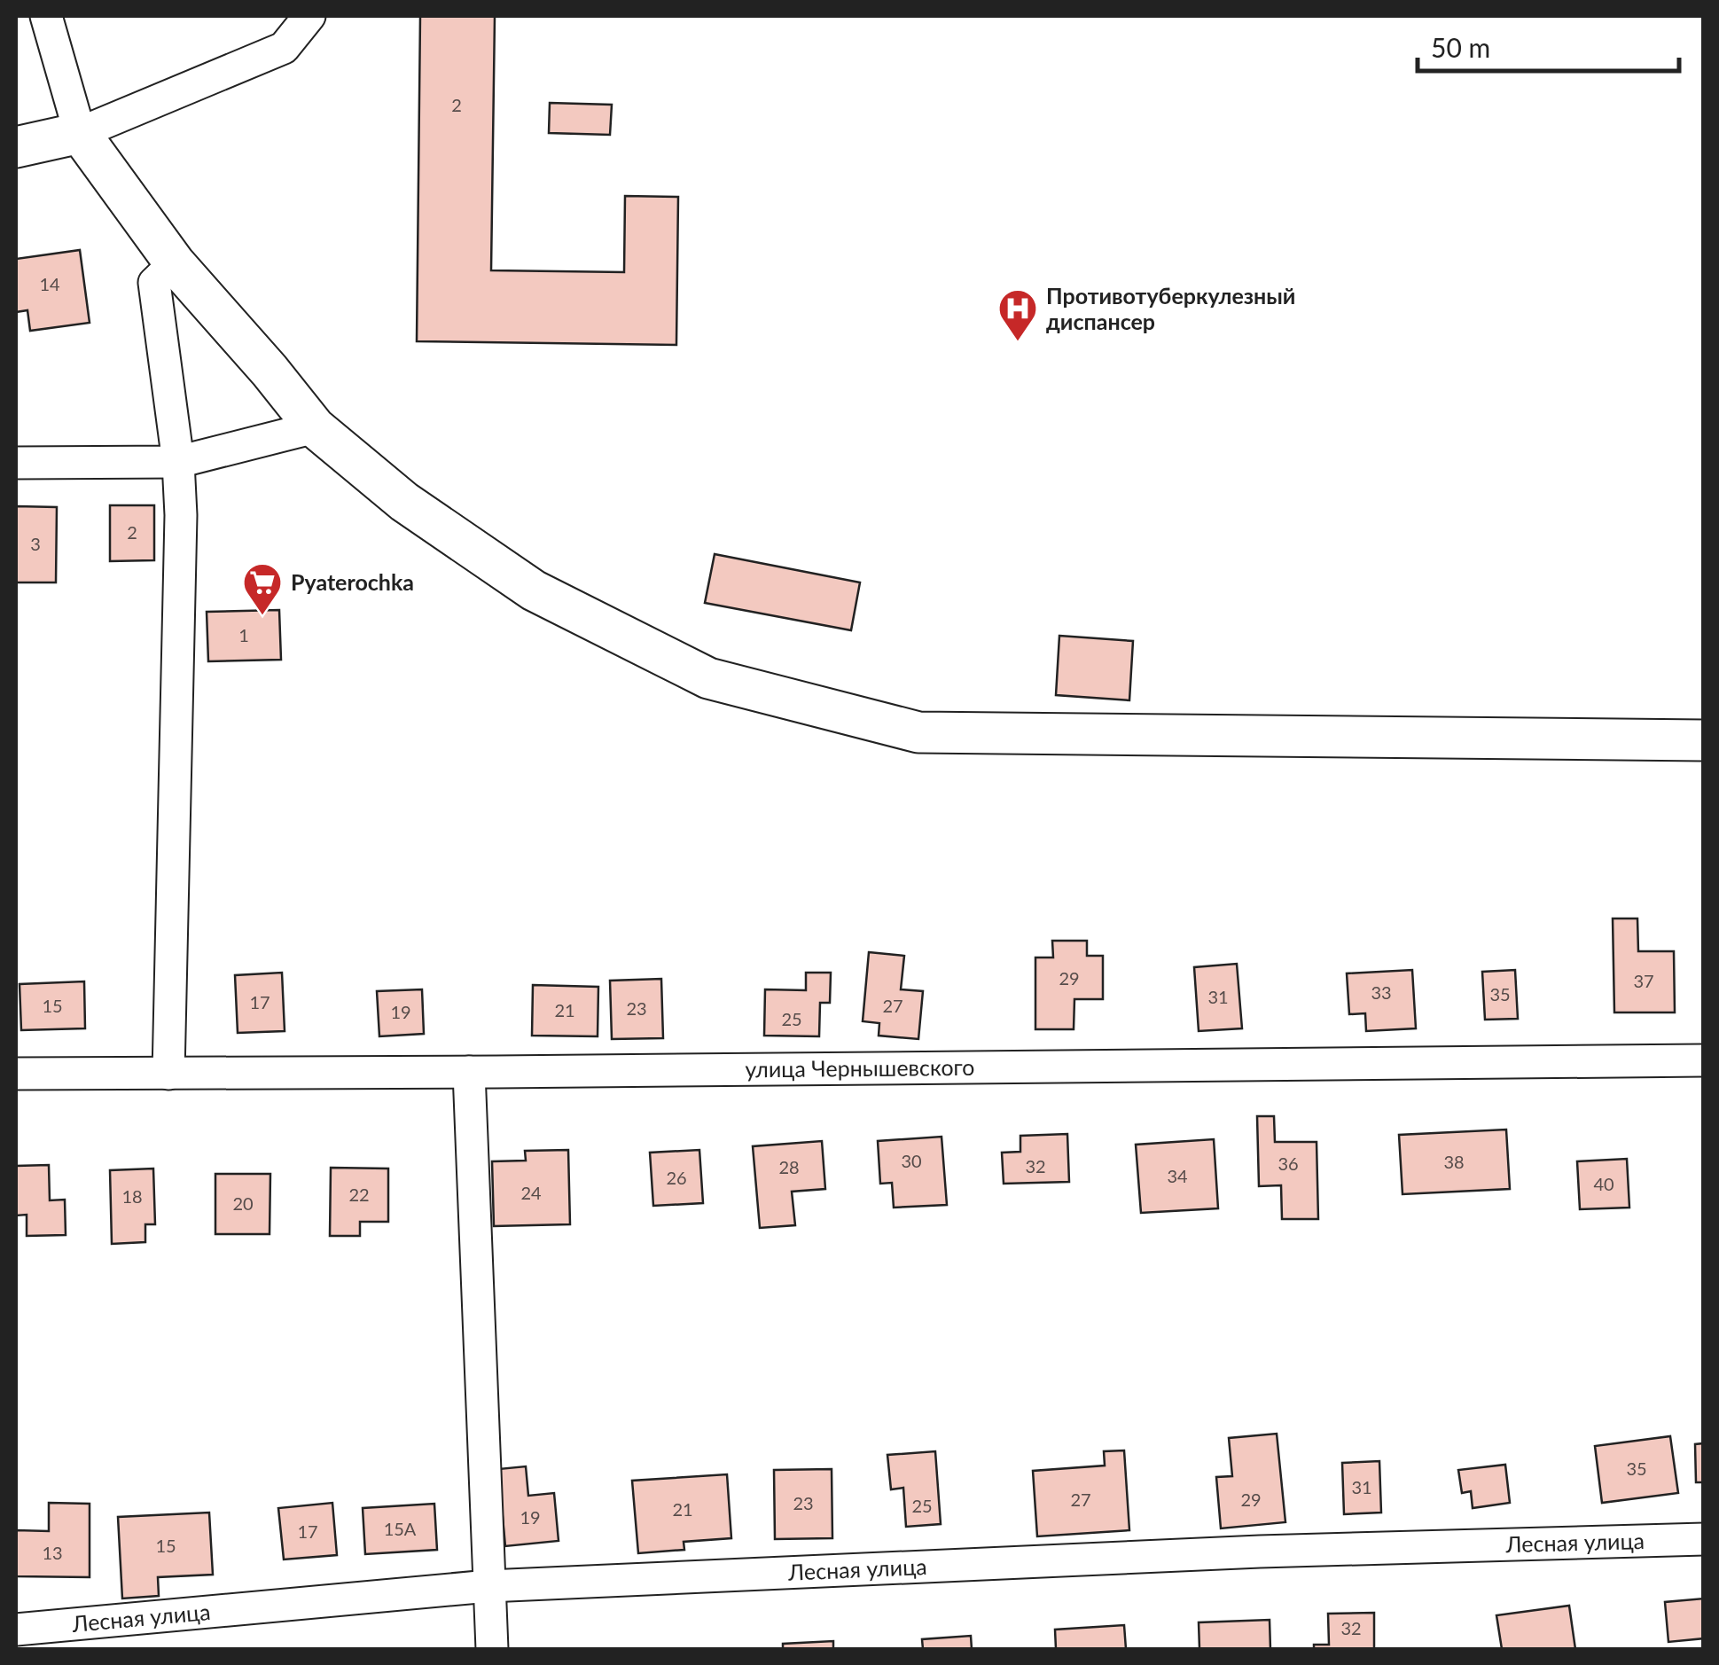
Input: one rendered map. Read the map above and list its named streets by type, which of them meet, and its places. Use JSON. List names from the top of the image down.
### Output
{
  "streets": {
    "street": ["улица Чернышевского", "Лесная улица"]
  },
  "places": {
    "hospital": ["Противотуберкулезный диспансер"],
    "supermarket": ["Pyaterochka"]
  },
  "house_numbers": [
    "2",
    "14",
    "2",
    "3",
    "1",
    "29",
    "37",
    "33",
    "35",
    "31",
    "17",
    "15",
    "27",
    "23",
    "21",
    "19",
    "25",
    "30",
    "38",
    "36",
    "32",
    "28",
    "34",
    "26",
    "40",
    "24",
    "22",
    "18",
    "20",
    "35",
    "31",
    "27",
    "29",
    "23",
    "25",
    "21",
    "19",
    "15А",
    "17",
    "15",
    "13",
    "32"
  ],
  "scale_bar": "50 m"
}
